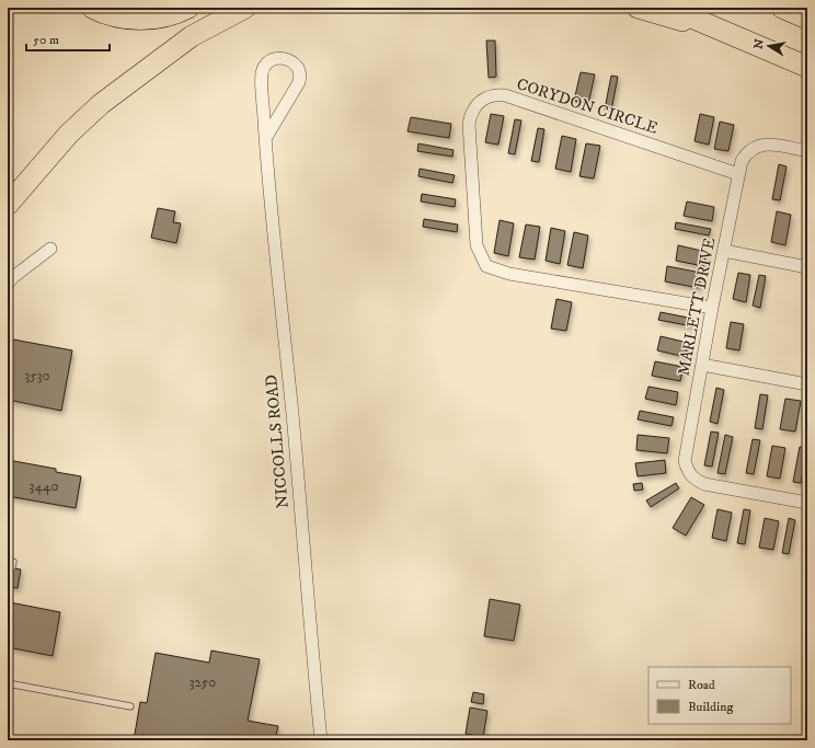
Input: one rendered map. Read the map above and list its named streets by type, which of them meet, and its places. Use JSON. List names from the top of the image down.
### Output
{
  "streets": {
    "street": ["CORYDON CIRCLE", "MARLETT DRIVE", "NICCOLLS ROAD"]
  },
  "crossings": [
    ["CORYDON CIRCLE", "MARLETT DRIVE"]
  ],
  "house_numbers": ["3530", "3440", "3250"],
  "legend": ["Road", "Building"],
  "scale_bar": "50 m",
  "north": "left"
}
